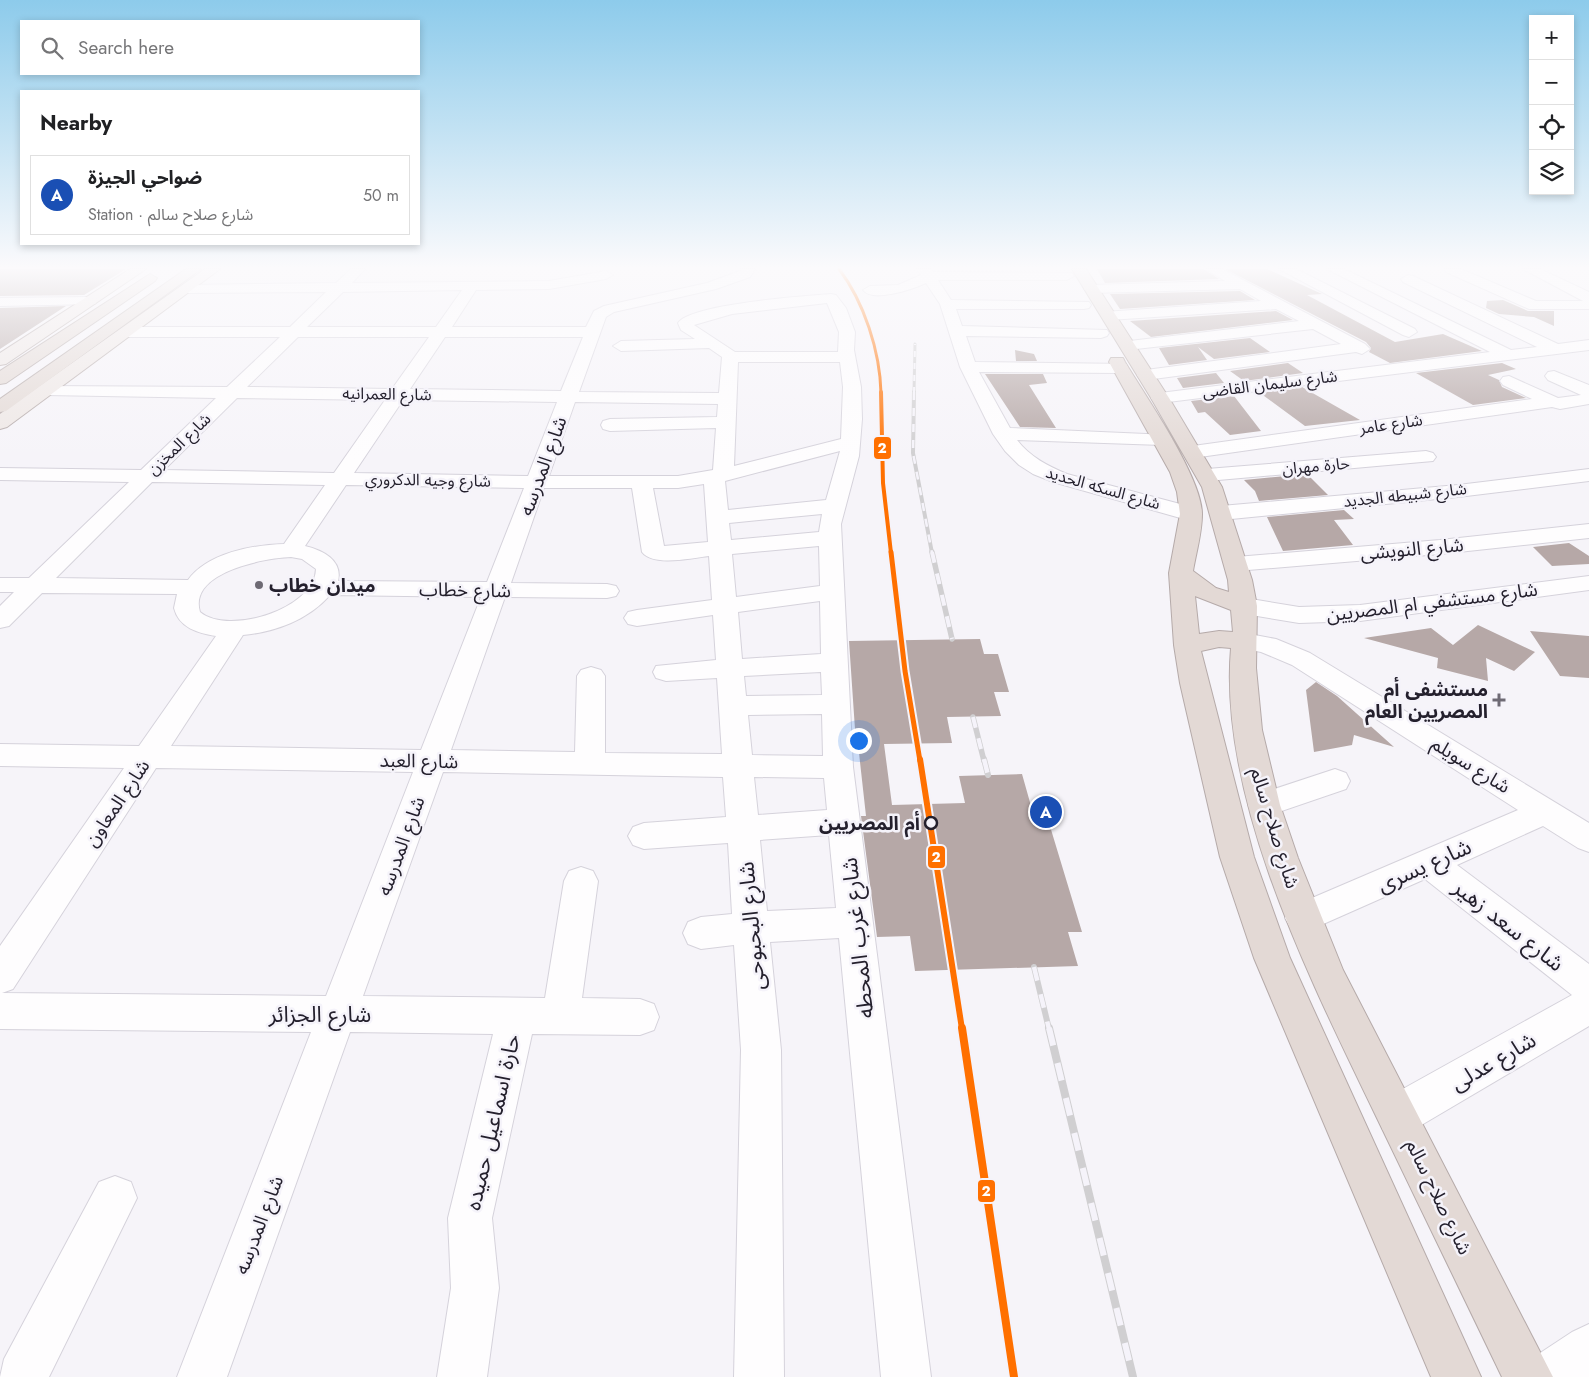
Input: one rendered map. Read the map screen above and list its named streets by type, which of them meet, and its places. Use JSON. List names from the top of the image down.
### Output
{
  "streets": {
    "highway": ["شارع صلاح سالم"],
    "street": [
      "شارع سليمان القاضى",
      "شارع العمرانيه",
      "شارع عامر",
      "شارع المخزن",
      "شارع المدرسه",
      "حارة مهران",
      "شارع وجيه الدكروري",
      "شارع السكه الحديد",
      "شارع شبيطه الجديد",
      "شارع النويشى",
      "شارع خطاب",
      "شارع مستشفي ام المصريين",
      "شارع العبد",
      "شارع سويلم",
      "شارع المعاون",
      "شارع يسرى",
      "شارع سعد زهير",
      "شارع البحبوحى",
      "شارع غرب المحطه",
      "شارع الجزائر",
      "شارع عدلى",
      "حارة اسماعيل حميده"
    ]
  },
  "crossings": [
    ["شارع العمرانيه", "شارع المخزن"],
    ["شارع العمرانيه", "شارع المدرسه"],
    ["شارع العمرانيه", "شارع البحبوحى"],
    ["شارع عامر", "حارة مهران"],
    ["شارع عامر", "شارع صلاح سالم"],
    ["شارع المخزن", "شارع وجيه الدكروري"],
    ["شارع المدرسه", "شارع وجيه الدكروري"],
    ["شارع المدرسه", "شارع خطاب"],
    ["شارع المدرسه", "شارع العبد"],
    ["شارع المدرسه", "شارع الجزائر"],
    ["حارة مهران", "شارع صلاح سالم"],
    ["شارع وجيه الدكروري", "شارع البحبوحى"],
    ["شارع وجيه الدكروري", "شارع غرب المحطه"],
    ["شارع السكه الحديد", "شارع شبيطه الجديد"],
    ["شارع السكه الحديد", "شارع صلاح سالم"],
    ["شارع شبيطه الجديد", "شارع صلاح سالم"],
    ["شارع النويشى", "شارع صلاح سالم"],
    ["شارع مستشفي ام المصريين", "شارع صلاح سالم"],
    ["شارع العبد", "شارع المعاون"],
    ["شارع العبد", "شارع البحبوحى"],
    ["شارع العبد", "شارع غرب المحطه"],
    ["شارع سويلم", "شارع صلاح سالم"],
    ["شارع سويلم", "شارع يسرى"],
    ["شارع صلاح سالم", "شارع يسرى"],
    ["شارع صلاح سالم", "شارع عدلى"],
    ["شارع يسرى", "شارع سعد زهير"],
    ["شارع الجزائر", "حارة اسماعيل حميده"]
  ],
  "places": {
    "other": ["ميدان خطاب", "أم المصريين"],
    "health": ["مستشفى أم المصريين العام"]
  },
  "lines": ["transit line 2"],
  "page": {
    "map_buttons": ["+", "−"],
    "search": "Search here",
    "heading": "Nearby",
    "list": [
      {
        "mark": "A",
        "name": "ضواحي الجيزة",
        "note": "Station · شارع صلاح سالم",
        "value": "50 m"
      }
    ],
    "pins": "A"
  }
}
